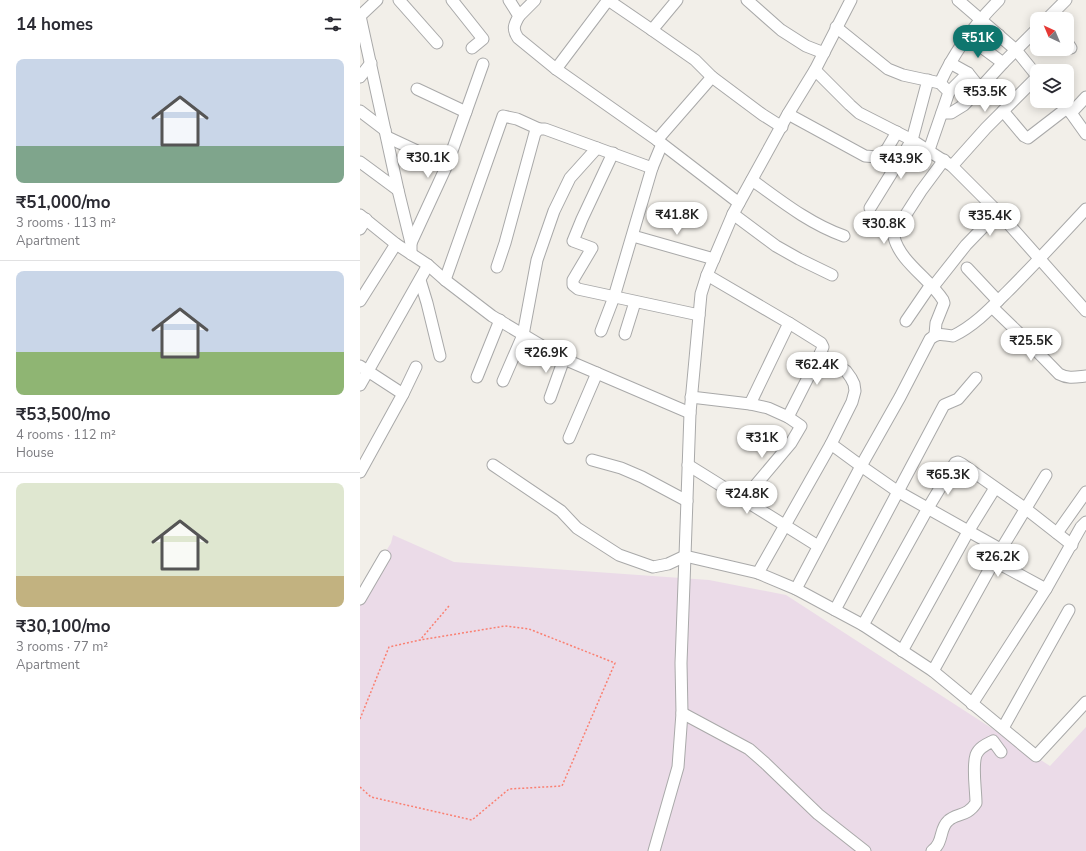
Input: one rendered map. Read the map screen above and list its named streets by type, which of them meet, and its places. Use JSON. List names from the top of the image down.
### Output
{
  "north": "top left",
  "page": {
    "heading": "14 homes",
    "price": [
      "₹51K",
      "₹53.5K",
      "₹30.1K",
      "₹43.9K",
      "₹41.8K",
      "₹35.4K",
      "₹30.8K",
      "₹25.5K",
      "₹26.9K",
      "₹62.4K",
      "₹31K",
      "₹65.3K",
      "₹24.8K",
      "₹26.2K"
    ],
    "list": [
      {
        "name": "₹51,000/mo",
        "note": "3 rooms · 113 m² · Apartment"
      },
      {
        "name": "₹53,500/mo",
        "note": "4 rooms · 112 m² · House"
      },
      {
        "name": "₹30,100/mo",
        "note": "3 rooms · 77 m² · Apartment"
      }
    ]
  }
}
